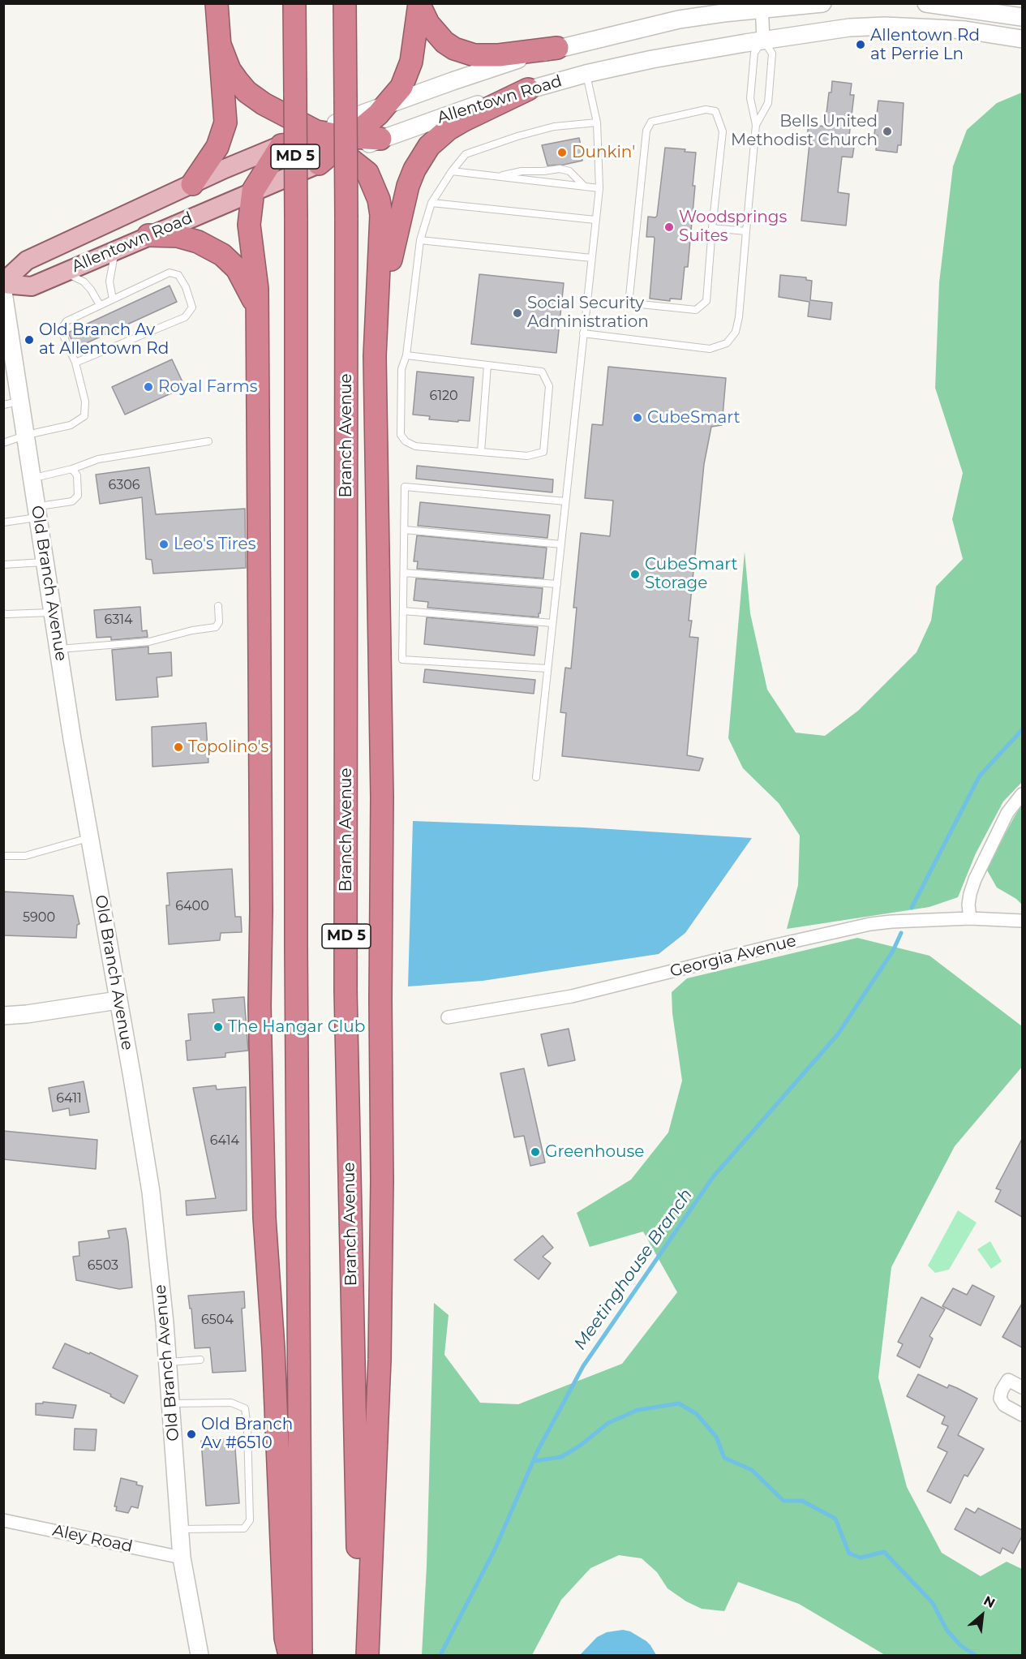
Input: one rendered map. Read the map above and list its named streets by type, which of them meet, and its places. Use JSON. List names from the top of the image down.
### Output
{
  "streets": {
    "highway": ["MD 5", "Branch Avenue"],
    "main road": ["Allentown Road", "Old Branch Avenue"],
    "street": ["Georgia Avenue", "Aley Road"]
  },
  "crossings": [
    ["Old Branch Avenue", "Aley Road"]
  ],
  "water": ["Meetinghouse Branch"],
  "places": [
    "Allentown Rd at Perrie Ln",
    "Bells United Methodist Church",
    "Dunkin'",
    "Woodsprings Suites",
    "Social Security Administration",
    "Old Branch Av at Allentown Rd",
    "Royal Farms",
    "CubeSmart",
    "Leo's Tires",
    "CubeSmart Storage",
    "Topolino's",
    "The Hangar Club",
    "Greenhouse",
    "Old Branch Av #6510"
  ],
  "house_numbers": [
    "6120",
    "6306",
    "6314",
    "6400",
    "5900",
    "6411",
    "6414",
    "6503",
    "6504"
  ],
  "north": "top right"
}
